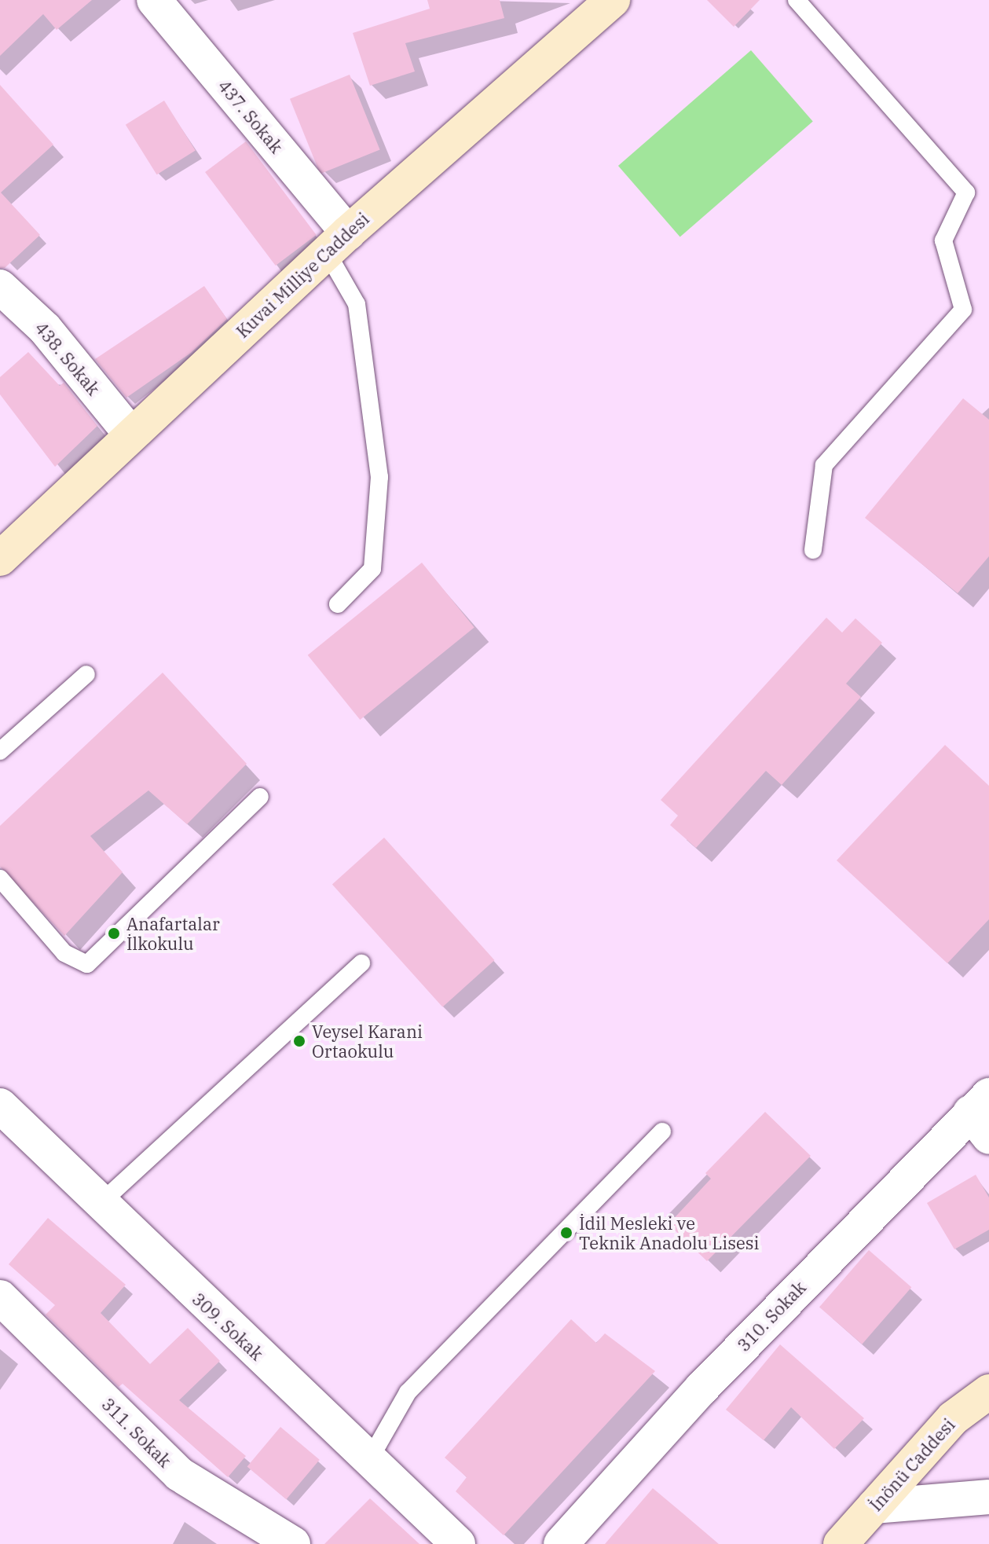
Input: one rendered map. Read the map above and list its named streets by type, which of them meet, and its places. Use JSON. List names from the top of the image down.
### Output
{
  "streets": {
    "street": [
      "437. Sokak",
      "Kuvai Milliye Caddesi",
      "438. Sokak",
      "310. Sokak",
      "309. Sokak",
      "311. Sokak",
      "İnönü Caddesi"
    ]
  },
  "crossings": [
    ["437. Sokak", "Kuvai Milliye Caddesi"],
    ["Kuvai Milliye Caddesi", "438. Sokak"]
  ],
  "places": ["Anafartalar İlkokulu", "Veysel Karani Ortaokulu", "İdil Mesleki ve Teknik Anadolu Lisesi"]
}
